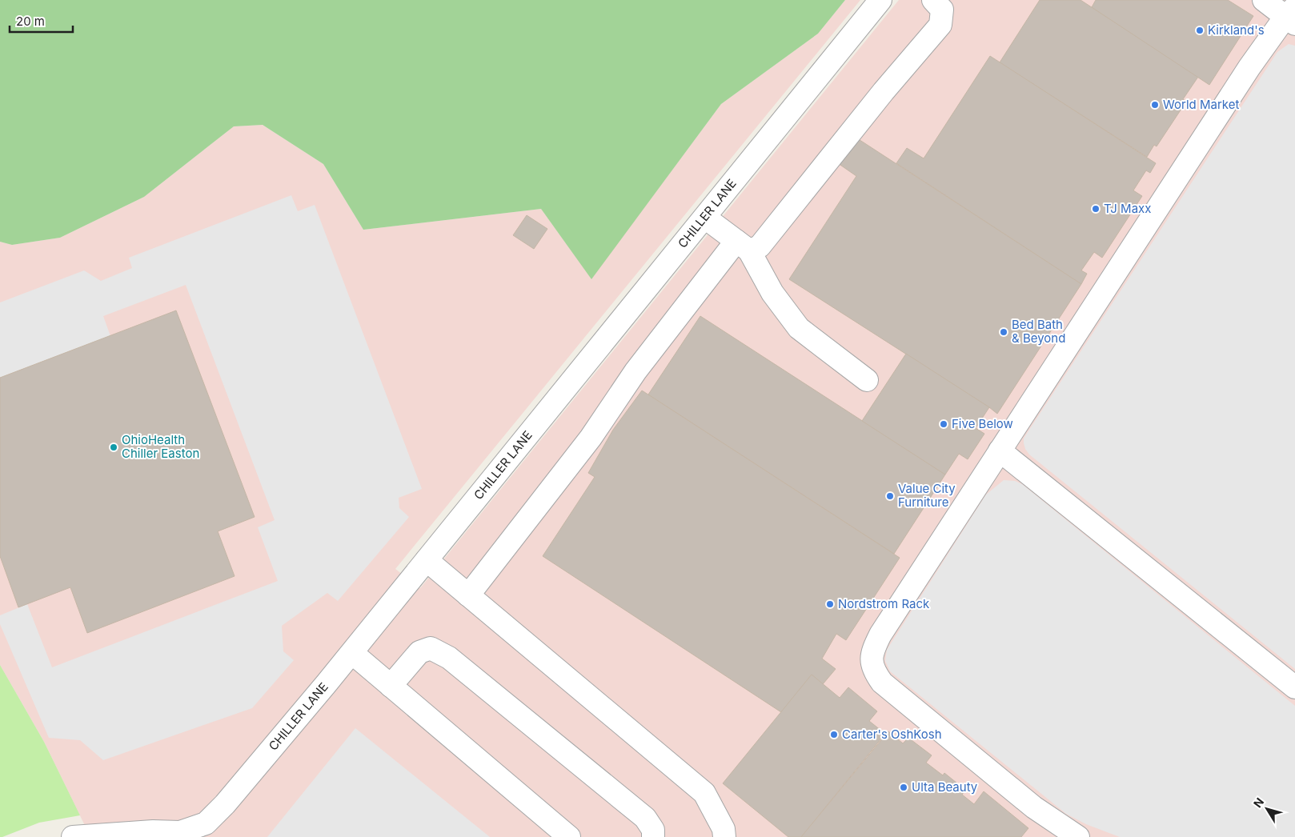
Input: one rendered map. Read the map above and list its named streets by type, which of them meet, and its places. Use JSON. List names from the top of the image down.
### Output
{
  "streets": {
    "street": ["CHILLER LANE"]
  },
  "places": [
    "Kirkland's",
    "World Market",
    "TJ Maxx",
    "Bed Bath & Beyond",
    "Five Below",
    "OhioHealth Chiller Easton",
    "Value City Furniture",
    "Nordstrom Rack",
    "Carter's OshKosh",
    "Ulta Beauty"
  ],
  "scale_bar": "20 m",
  "north": "top left"
}
